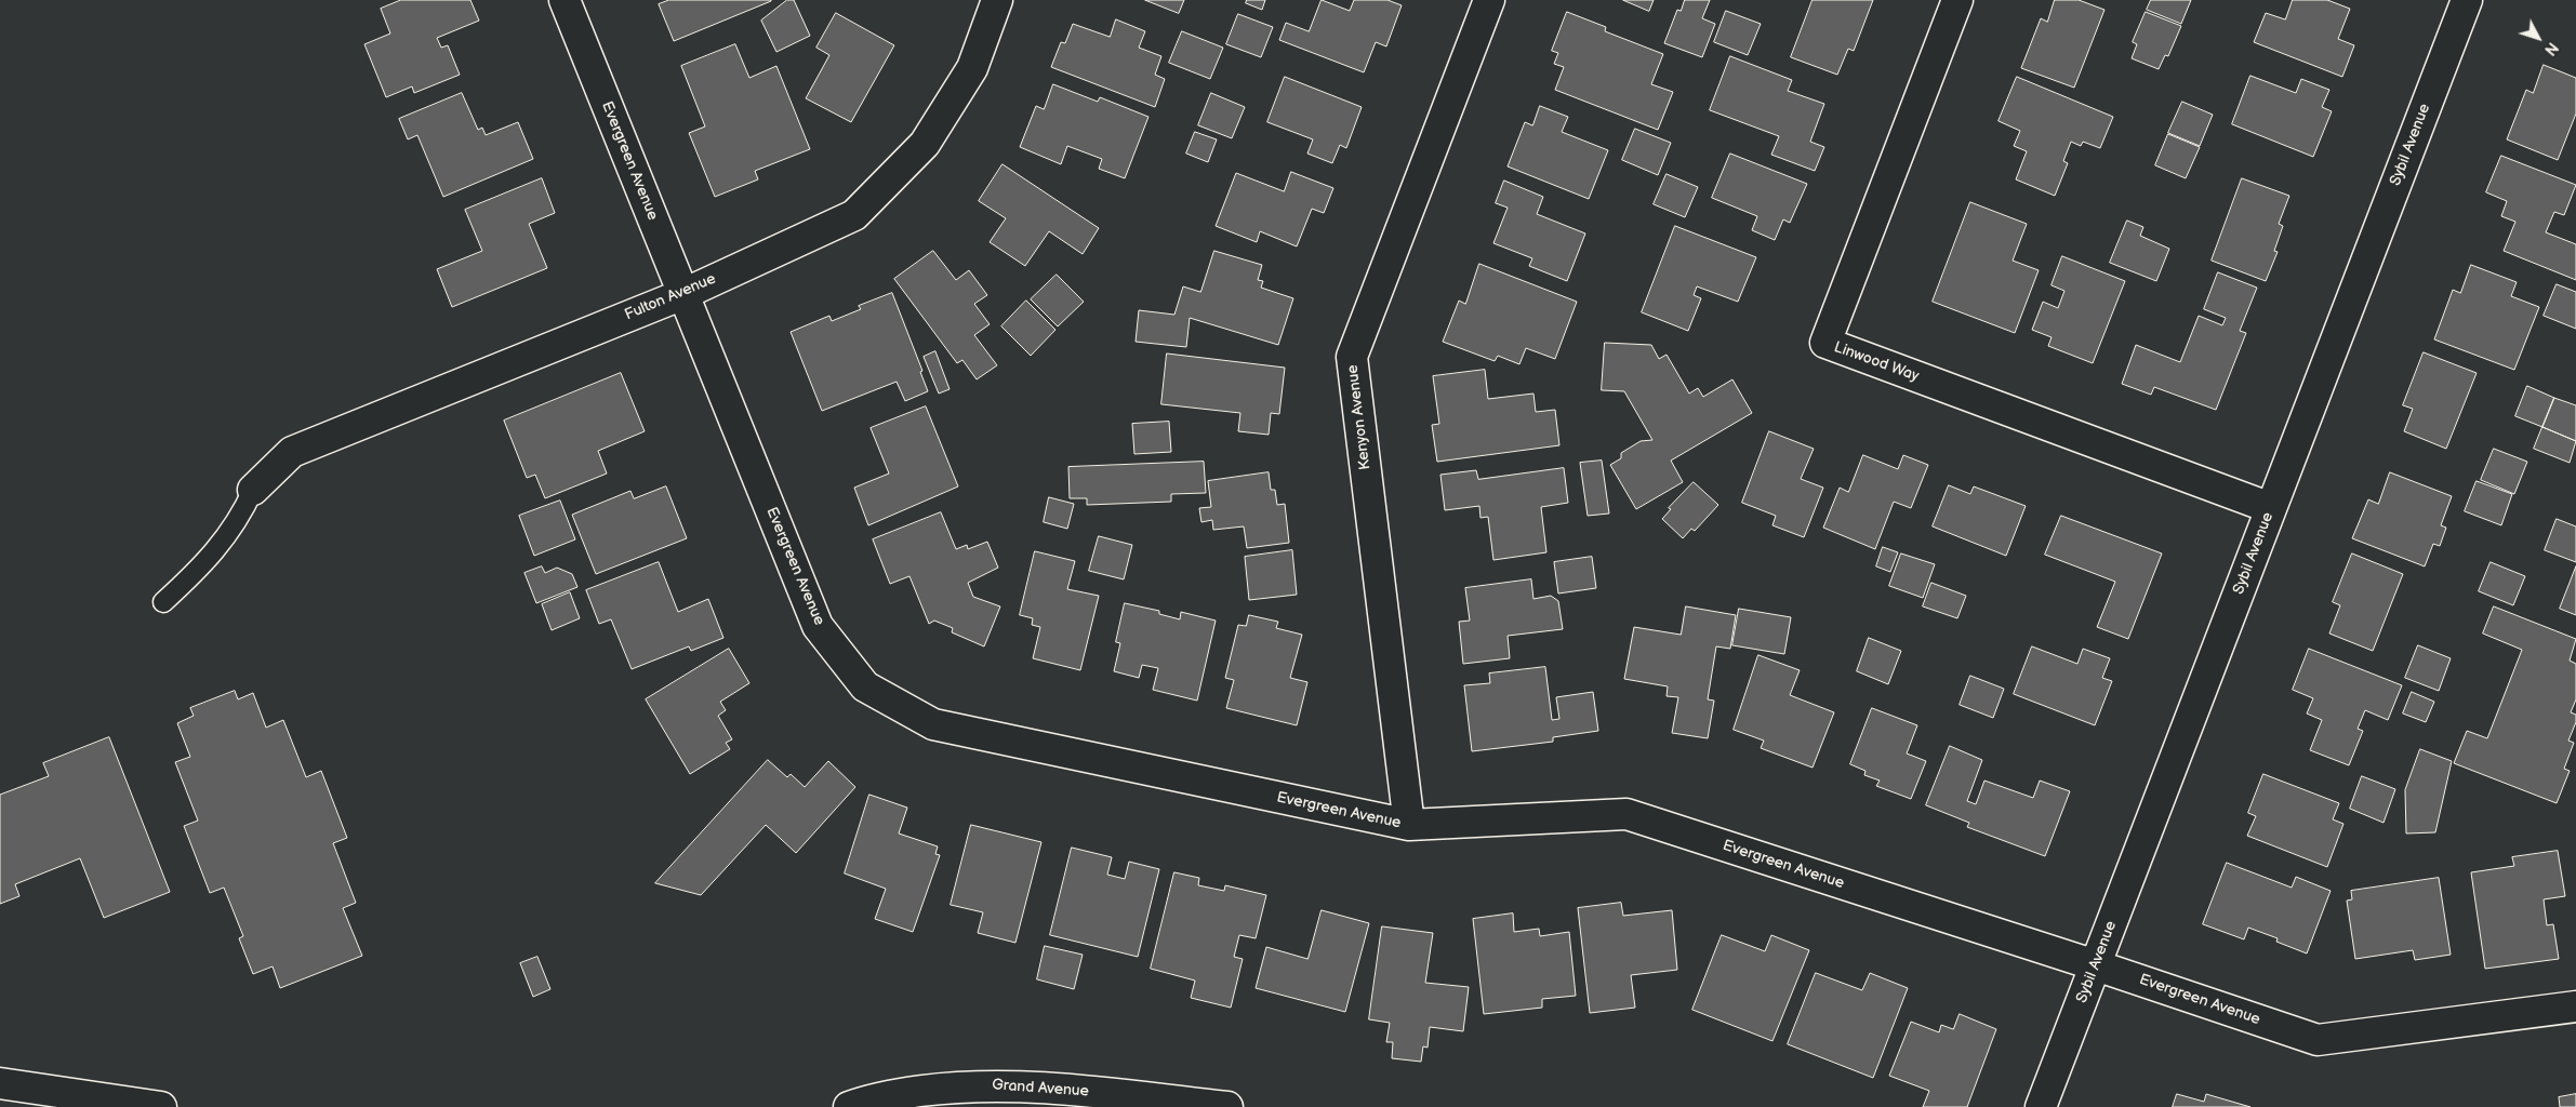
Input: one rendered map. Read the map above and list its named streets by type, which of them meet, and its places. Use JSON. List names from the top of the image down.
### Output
{
  "streets": {
    "main road": [
      "Sybil Avenue",
      "Evergreen Avenue",
      "Fulton Avenue",
      "Linwood Way",
      "Kenyon Avenue",
      "Grand Avenue"
    ]
  },
  "crossings": [
    ["Sybil Avenue", "Evergreen Avenue"],
    ["Sybil Avenue", "Linwood Way"],
    ["Evergreen Avenue", "Fulton Avenue"],
    ["Evergreen Avenue", "Kenyon Avenue"]
  ],
  "north": "bottom right"
}
